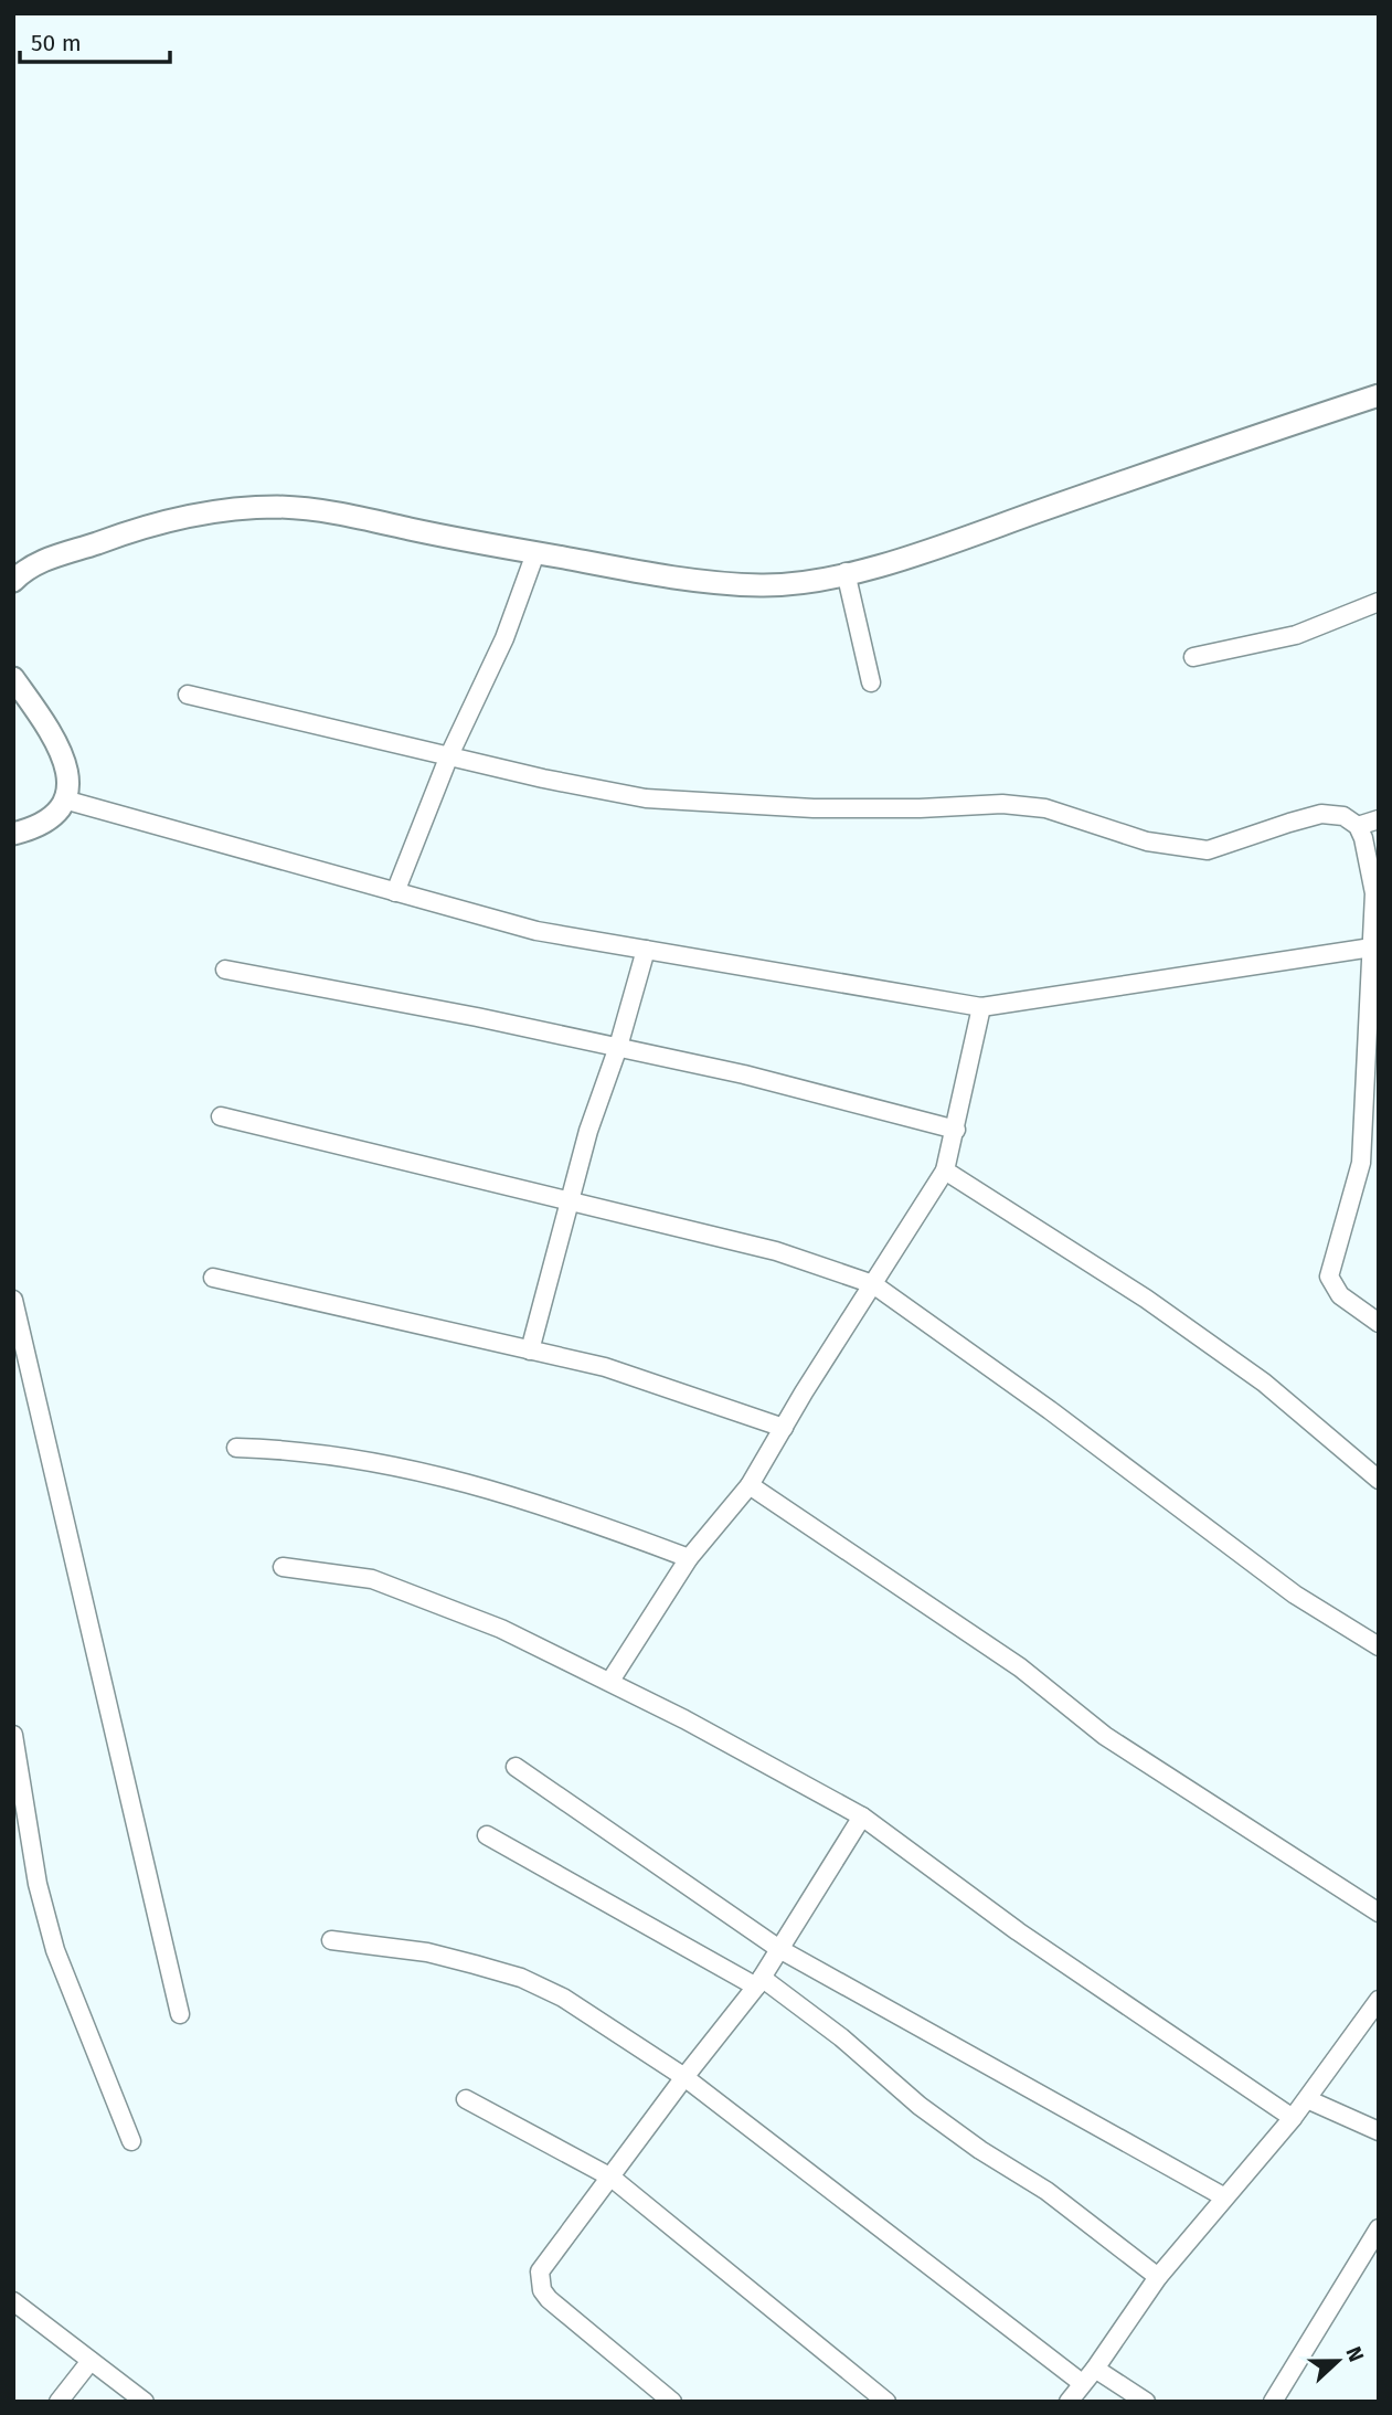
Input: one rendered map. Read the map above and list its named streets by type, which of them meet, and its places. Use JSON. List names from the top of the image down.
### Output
{
  "scale_bar": "50 m",
  "north": "right"
}
